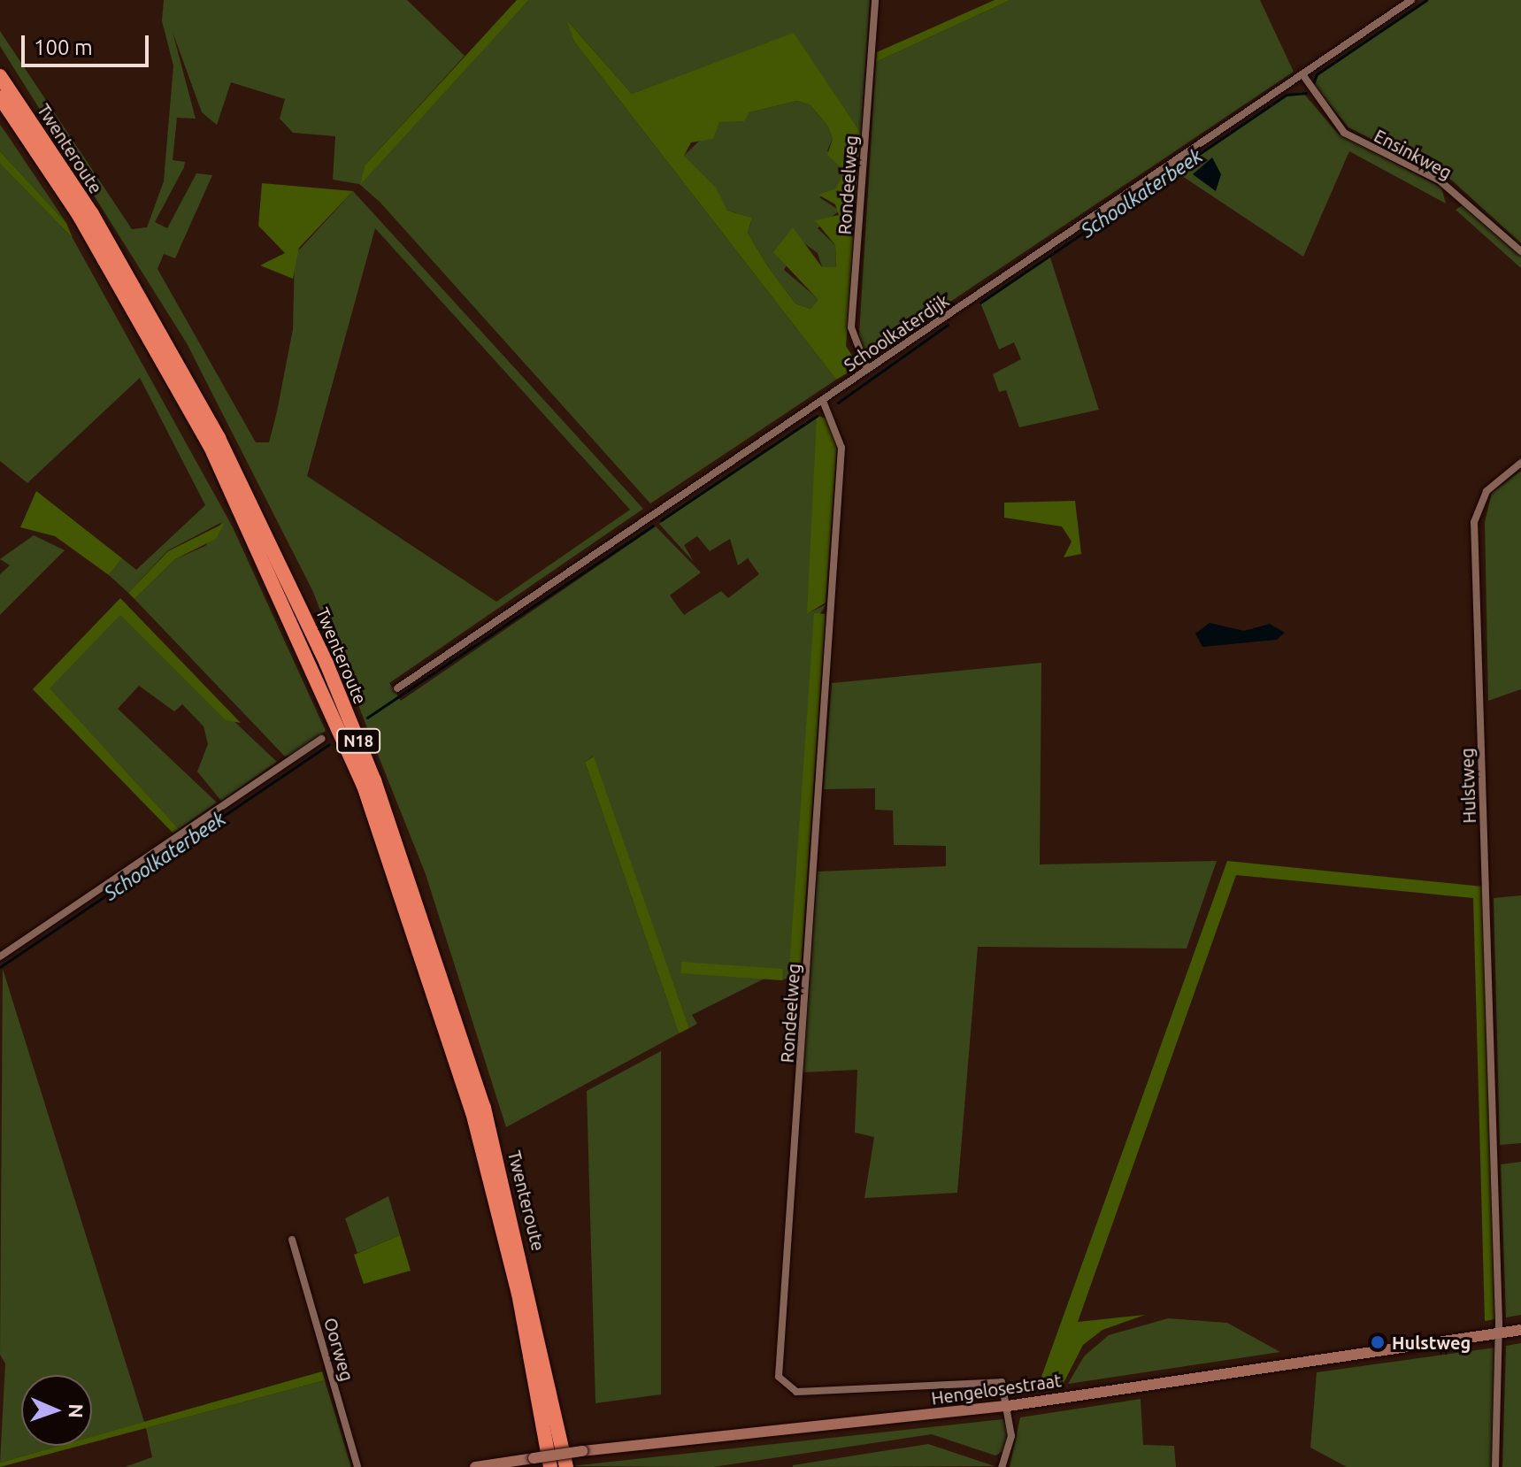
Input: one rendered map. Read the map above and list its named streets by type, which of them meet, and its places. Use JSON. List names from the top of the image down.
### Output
{
  "streets": {
    "highway": ["Twenteroute", "N18"],
    "main road": ["Hengelosestraat"],
    "street": [
      "Ensinkweg",
      "Rondeelweg",
      "Schoolkaterdijk",
      "Hulstweg",
      "Oorweg"
    ]
  },
  "crossings": [
    ["Ensinkweg", "Schoolkaterdijk"],
    ["Rondeelweg", "Schoolkaterdijk"],
    ["Rondeelweg", "Hengelosestraat"],
    ["Hulstweg", "Hengelosestraat"]
  ],
  "water": ["Schoolkaterbeek"],
  "places": ["Hulstweg"],
  "scale_bar": "100 m",
  "north": "right"
}
